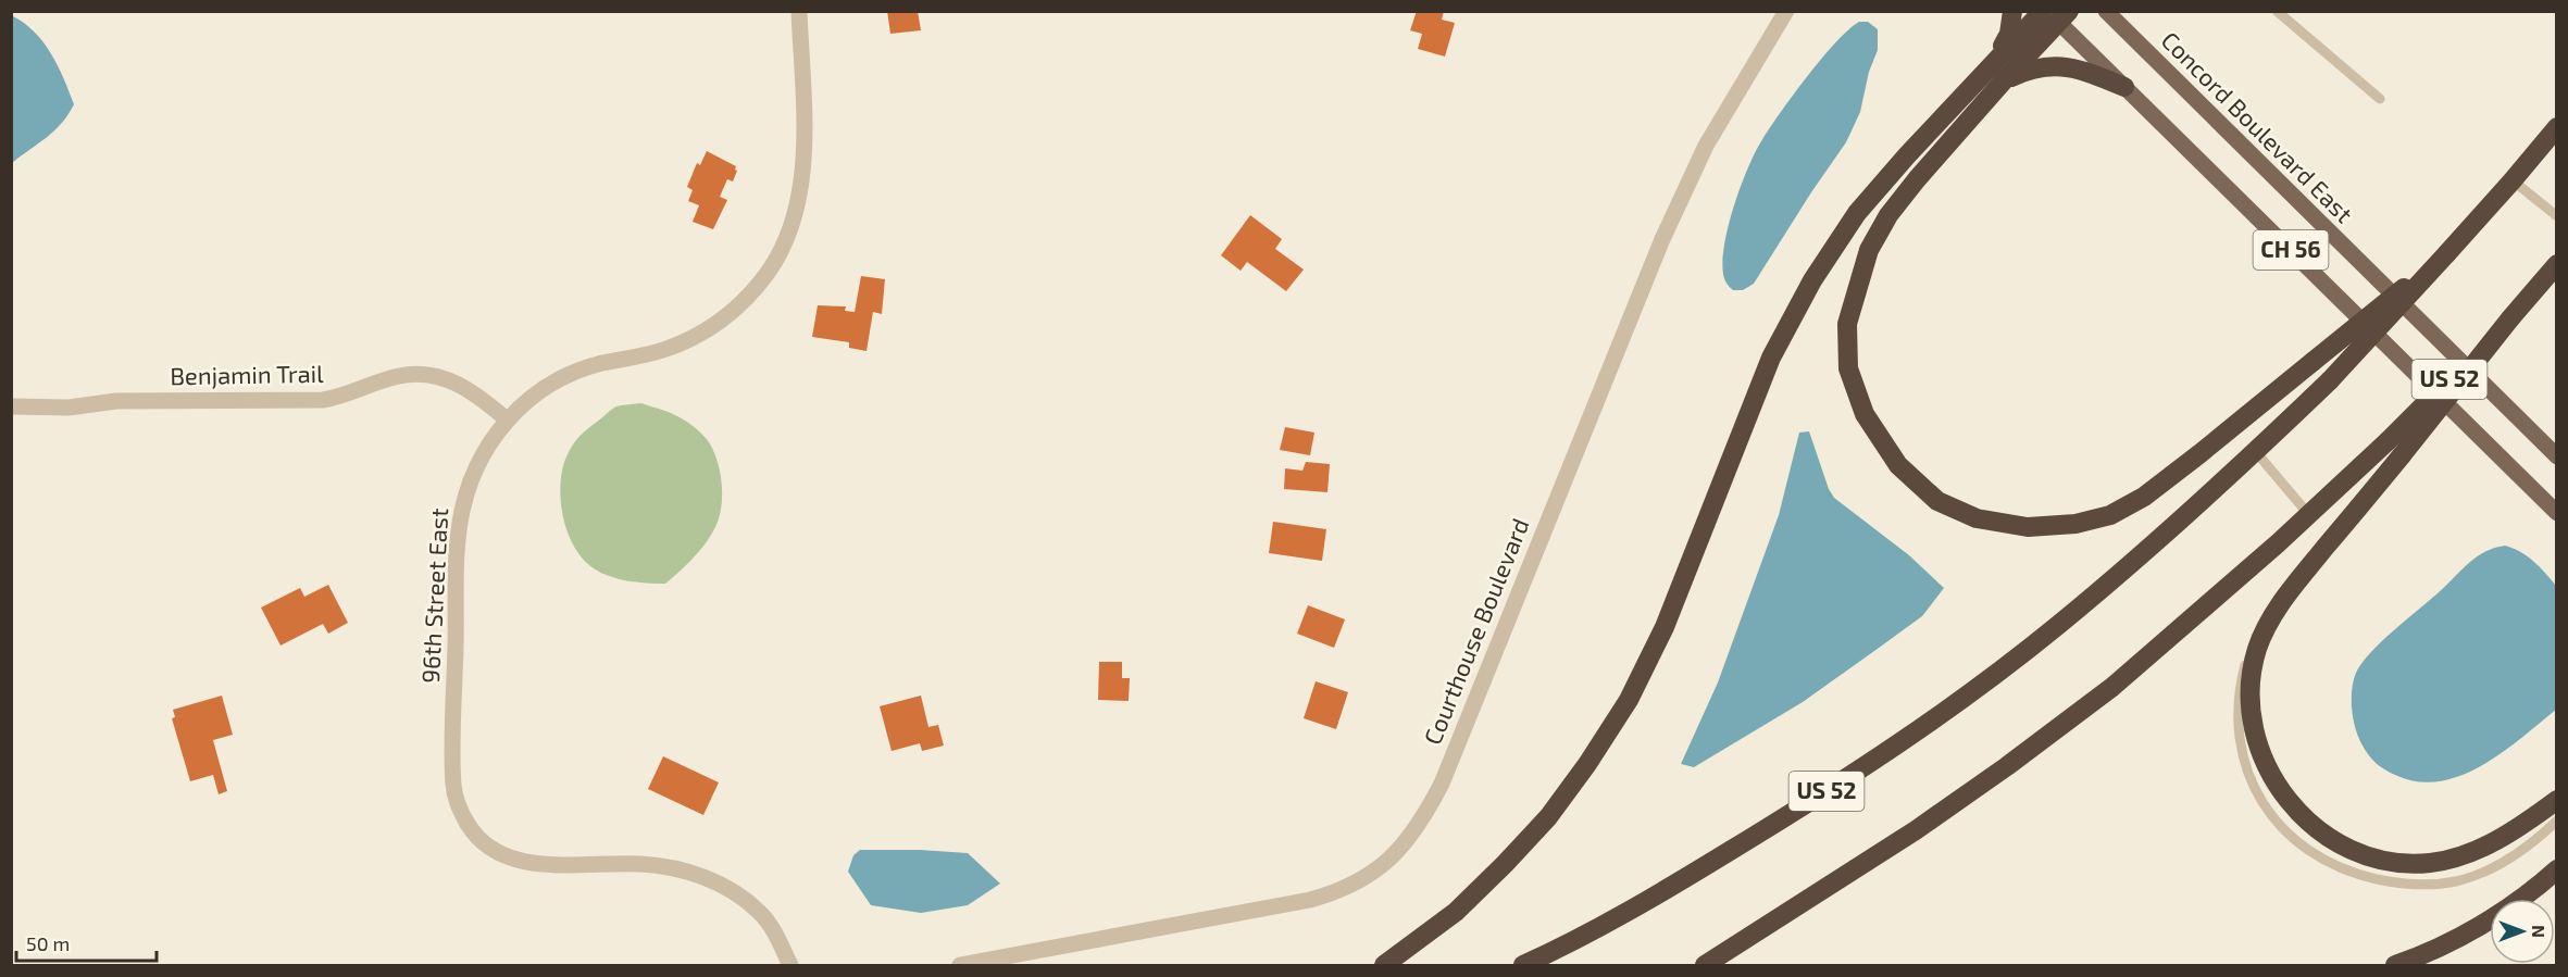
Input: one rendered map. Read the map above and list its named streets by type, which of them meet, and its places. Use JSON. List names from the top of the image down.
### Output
{
  "streets": {
    "highway": ["US 52"],
    "main road": ["Concord Boulevard East", "CH 56"],
    "street": ["Benjamin Trail", "96th Street East", "Courthouse Boulevard"]
  },
  "crossings": [
    ["Benjamin Trail", "96th Street East"]
  ],
  "scale_bar": "50 m",
  "north": "right"
}
